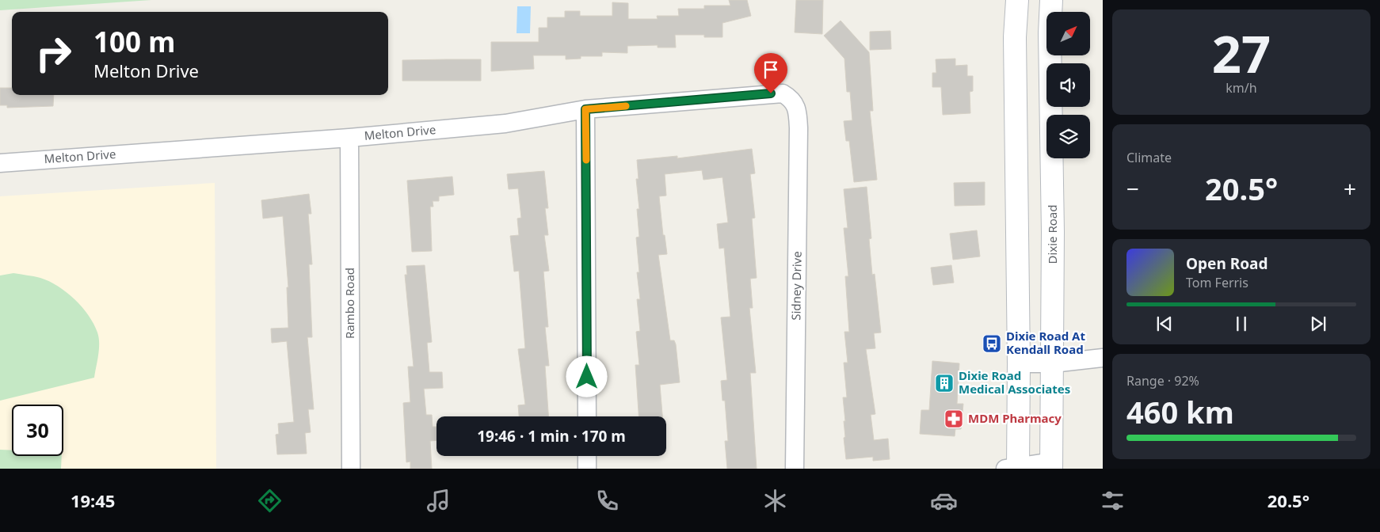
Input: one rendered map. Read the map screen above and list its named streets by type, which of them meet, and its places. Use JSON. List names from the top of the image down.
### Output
{
  "streets": {
    "main road": ["Dixie Road"],
    "street": ["Melton Drive", "Sidney Drive", "Rambo Road"]
  },
  "crossings": [
    ["Melton Drive", "Sidney Drive"],
    ["Melton Drive", "Rambo Road"]
  ],
  "places": {
    "bus stop": ["Dixie Road At Kendall Road"],
    "building": ["Dixie Road Medical Associates"],
    "pharmacy": ["MDM Pharmacy"]
  },
  "north": "top right",
  "page": {
    "tile": [
      ["27", "km/h"],
      "Climate",
      ["Range · 92%", "460 km"]
    ],
    "turn": ["100 m", "Melton Drive"],
    "heat": ["−", "20.5°", "+"],
    "song": ["Open Road", "Tom Ferris"],
    "limit": "30",
    "trip": "19:46 · 1 min · 170 m",
    "tabs": ["19:45", "20.5°"]
  }
}
